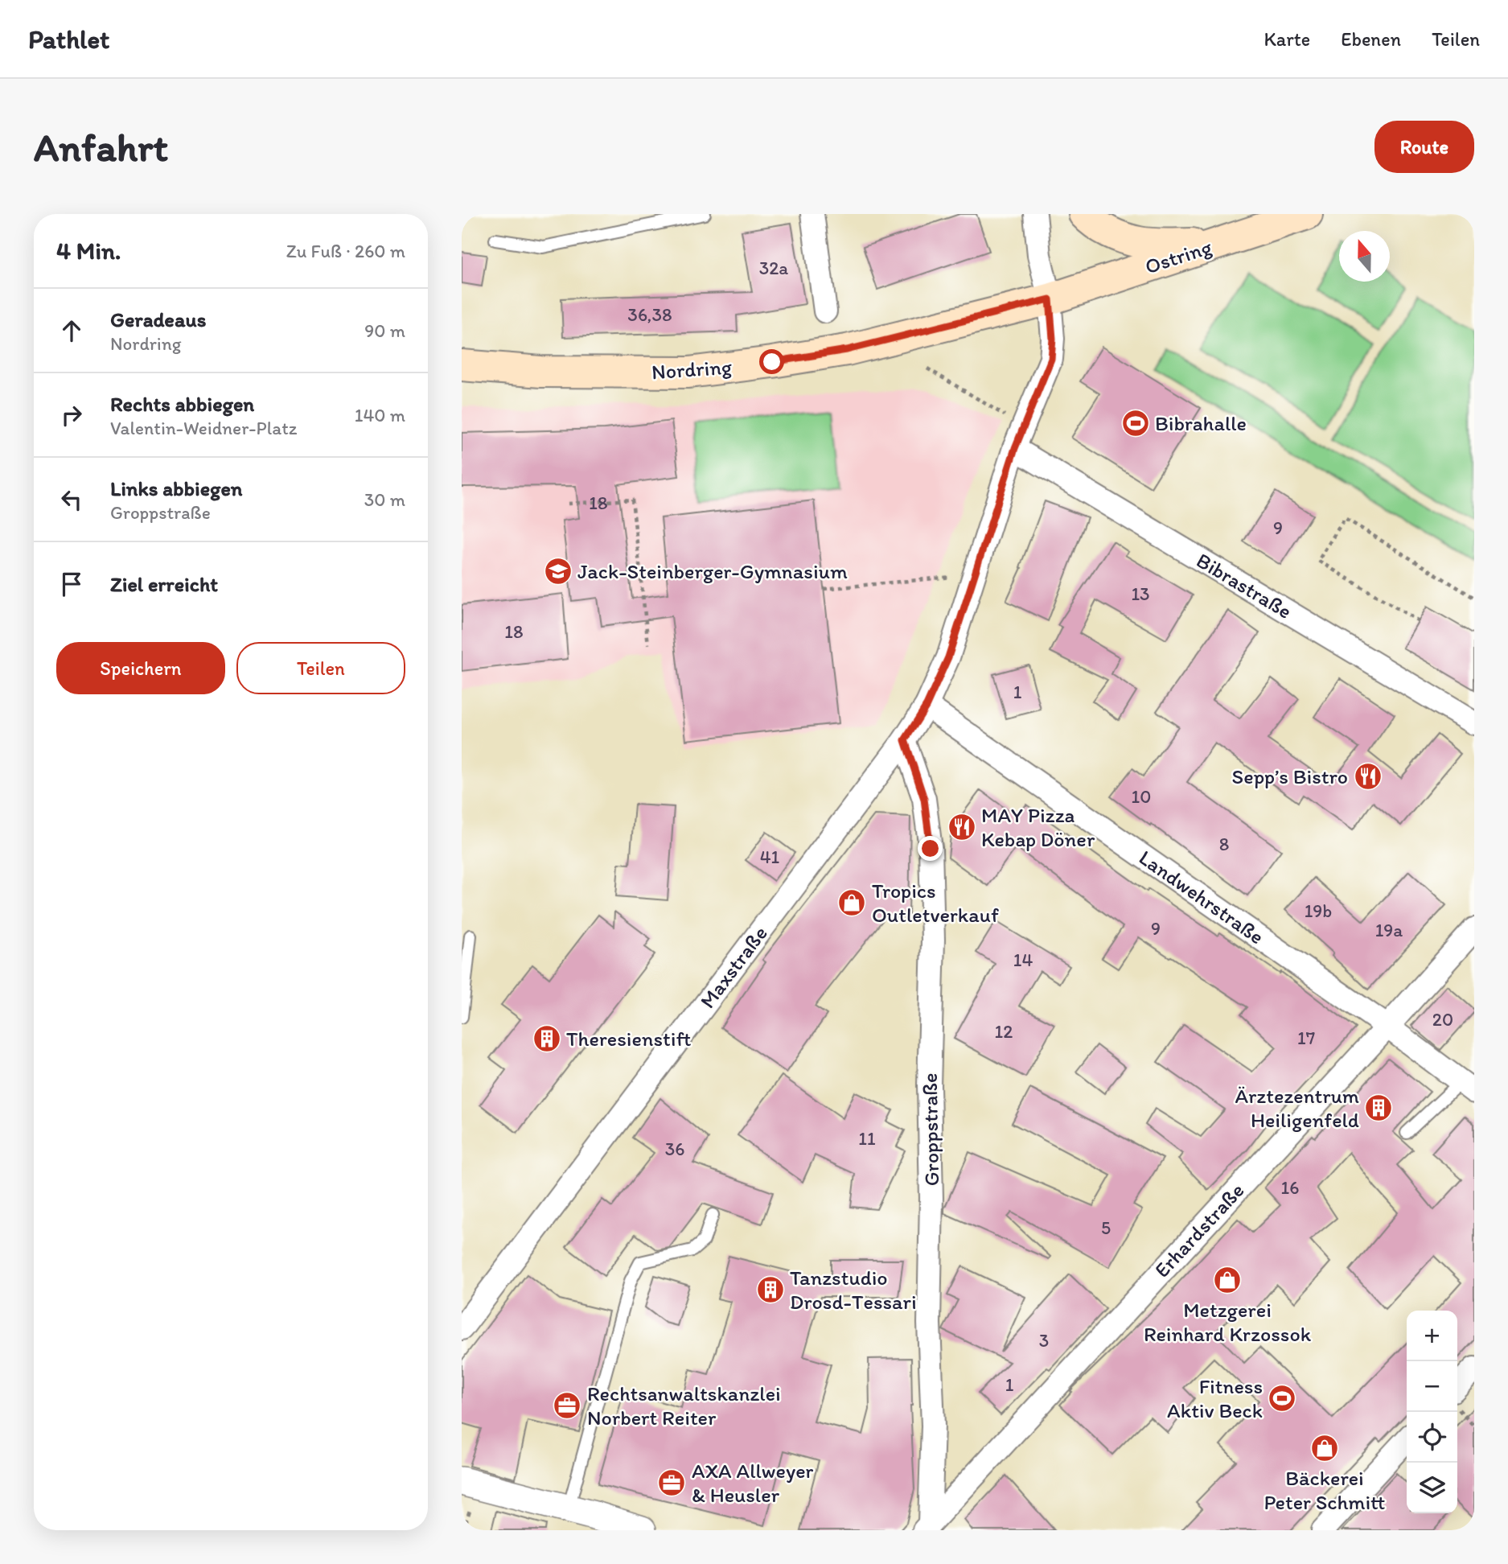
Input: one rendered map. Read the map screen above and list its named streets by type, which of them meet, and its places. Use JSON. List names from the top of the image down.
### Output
{
  "streets": {
    "main road": ["Ostring", "Nordring"],
    "street": [
      "Bibrastraße",
      "Landwehrstraße",
      "Maxstraße",
      "Groppstraße",
      "Erhardstraße"
    ]
  },
  "crossings": [
    ["Ostring", "Nordring"],
    ["Ostring", "Maxstraße"],
    ["Nordring", "Maxstraße"],
    ["Bibrastraße", "Maxstraße"],
    ["Landwehrstraße", "Maxstraße"],
    ["Landwehrstraße", "Erhardstraße"],
    ["Maxstraße", "Groppstraße"],
    ["Groppstraße", "Erhardstraße"]
  ],
  "places": {
    "sports": ["Bibrahalle", "Fitness Aktiv Beck"],
    "school or university": ["Jack-Steinberger-Gymnasium"],
    "restaurant": ["Sepp’s Bistro", "MAY Pizza Kebap Döner"],
    "shop": ["Tropics Outletverkauf", "Metzgerei Reinhard Krzossok", "Bäckerei Peter Schmitt"],
    "building": ["Theresienstift", "Ärztezentrum Heiligenfeld", "Tanzstudio Drosd-Tessari"],
    "office": ["Rechtsanwaltskanzlei Norbert Reiter", "AXA Allweyer & Heusler"]
  },
  "house_numbers": [
    "32a",
    "36,38",
    "18",
    "9",
    "13",
    "18",
    "1",
    "10",
    "8",
    "41",
    "19b",
    "9",
    "19a",
    "14",
    "20",
    "12",
    "17",
    "11",
    "36",
    "16",
    "5",
    "3",
    "1"
  ],
  "north": "top",
  "page": {
    "header": "Pathlet",
    "nav": ["Karte", "Ebenen", "Teilen"],
    "buttons": [
      "Route",
      ["Speichern", "Teilen"]
    ],
    "title": "Anfahrt",
    "heading": ["4 Min.", "Zu Fuß · 260 m"],
    "list": [
      ["Geradeaus", "Nordring", "90 m"],
      ["Rechts abbiegen", "Valentin-Weidner-Platz", "140 m"],
      ["Links abbiegen", "Groppstraße", "30 m"],
      "Ziel erreicht"
    ],
    "map_buttons": ["+", "−"]
  }
}
